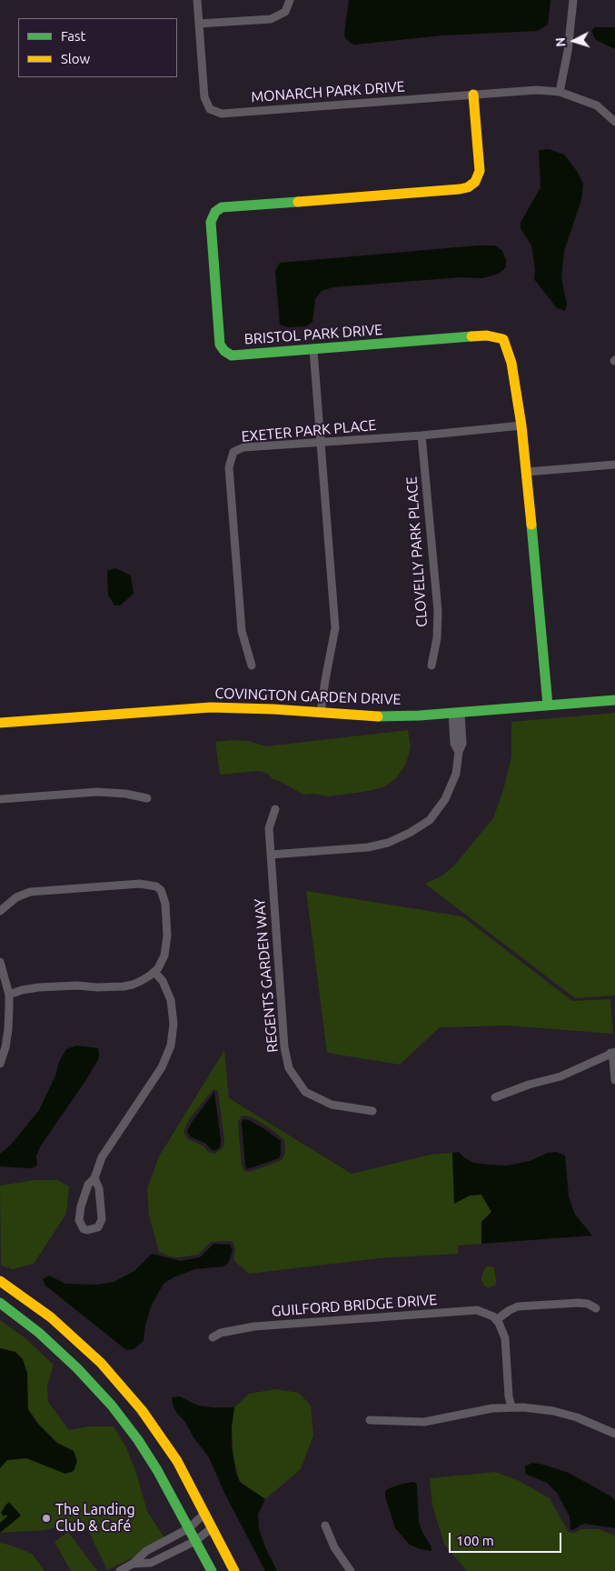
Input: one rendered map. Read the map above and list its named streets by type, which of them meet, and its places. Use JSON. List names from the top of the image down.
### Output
{
  "streets": {
    "street": [
      "MONARCH PARK DRIVE",
      "BRISTOL PARK DRIVE",
      "EXETER PARK PLACE",
      "CLOVELLY PARK PLACE",
      "COVINGTON GARDEN DRIVE",
      "REGENTS GARDEN WAY",
      "GUILFORD BRIDGE DRIVE"
    ]
  },
  "crossings": [
    ["MONARCH PARK DRIVE", "BRISTOL PARK DRIVE"],
    ["BRISTOL PARK DRIVE", "EXETER PARK PLACE"],
    ["BRISTOL PARK DRIVE", "COVINGTON GARDEN DRIVE"],
    ["EXETER PARK PLACE", "CLOVELLY PARK PLACE"]
  ],
  "places": ["The Landing Club & Café"],
  "legend": ["Fast", "Slow"],
  "scale_bar": "100 m",
  "north": "left"
}
